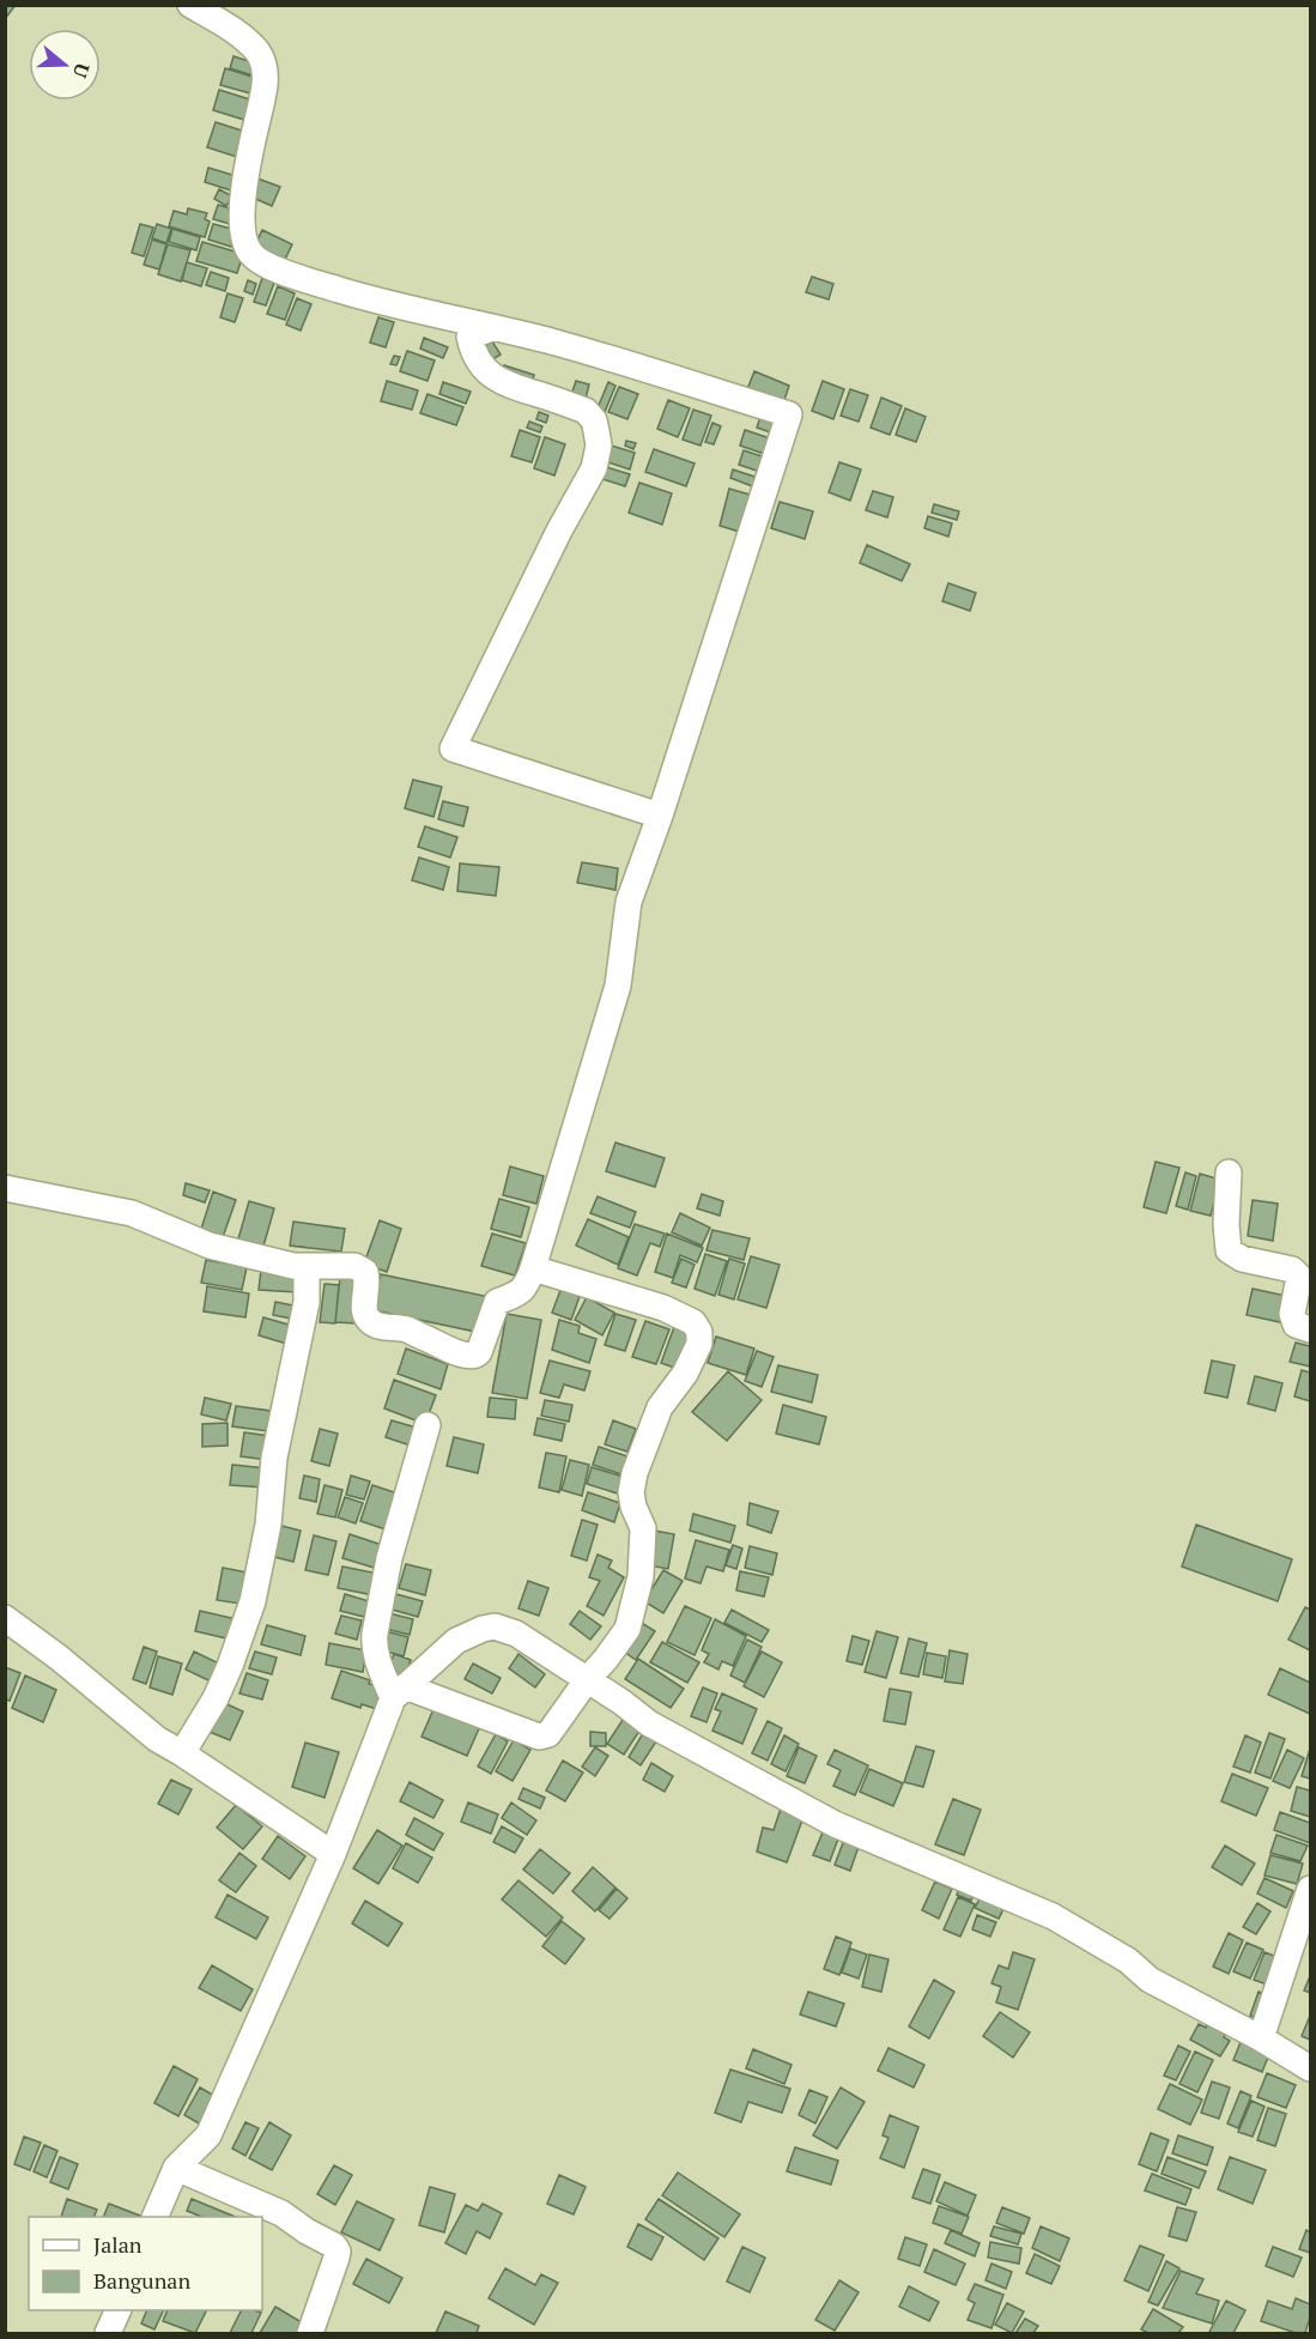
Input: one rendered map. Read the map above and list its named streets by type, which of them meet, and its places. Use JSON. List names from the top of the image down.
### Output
{
  "legend": ["Jalan", "Bangunan"],
  "north": "right"
}
